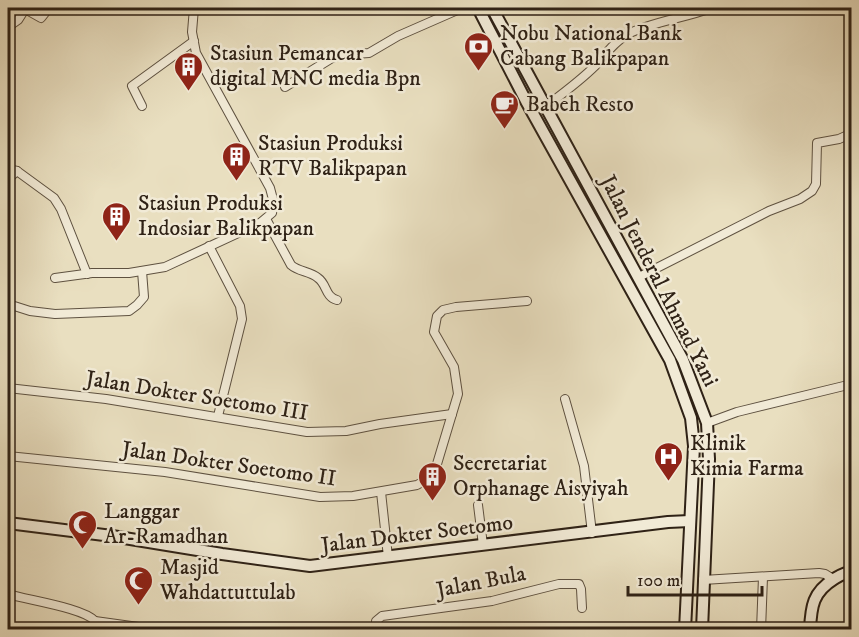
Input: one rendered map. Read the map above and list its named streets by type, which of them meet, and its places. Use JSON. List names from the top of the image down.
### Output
{
  "streets": {
    "main road": ["Jalan Jenderal Ahmad Yani", "Jalan Dokter Soetomo"],
    "street": ["Jalan Dokter Soetomo III", "Jalan Dokter Soetomo II", "Jalan Bula"]
  },
  "crossings": [
    ["Jalan Jenderal Ahmad Yani", "Jalan Dokter Soetomo"],
    ["Jalan Dokter Soetomo III", "Jalan Dokter Soetomo II"]
  ],
  "places": {
    "bank": ["Nobu National Bank Cabang Balikpapan"],
    "building": [
      "Stasiun Pemancar digital MNC media Bpn",
      "Stasiun Produksi RTV Balikpapan",
      "Stasiun Produksi Indosiar Balikpapan",
      "Secretariat Orphanage Aisyiyah"
    ],
    "cafe": ["Babeh Resto"],
    "hospital": ["Klinik Kimia Farma"],
    "mosque": ["Langgar Ar-Ramadhan", "Masjid Wahdattuttulab"]
  },
  "scale_bar": "100 m"
}
